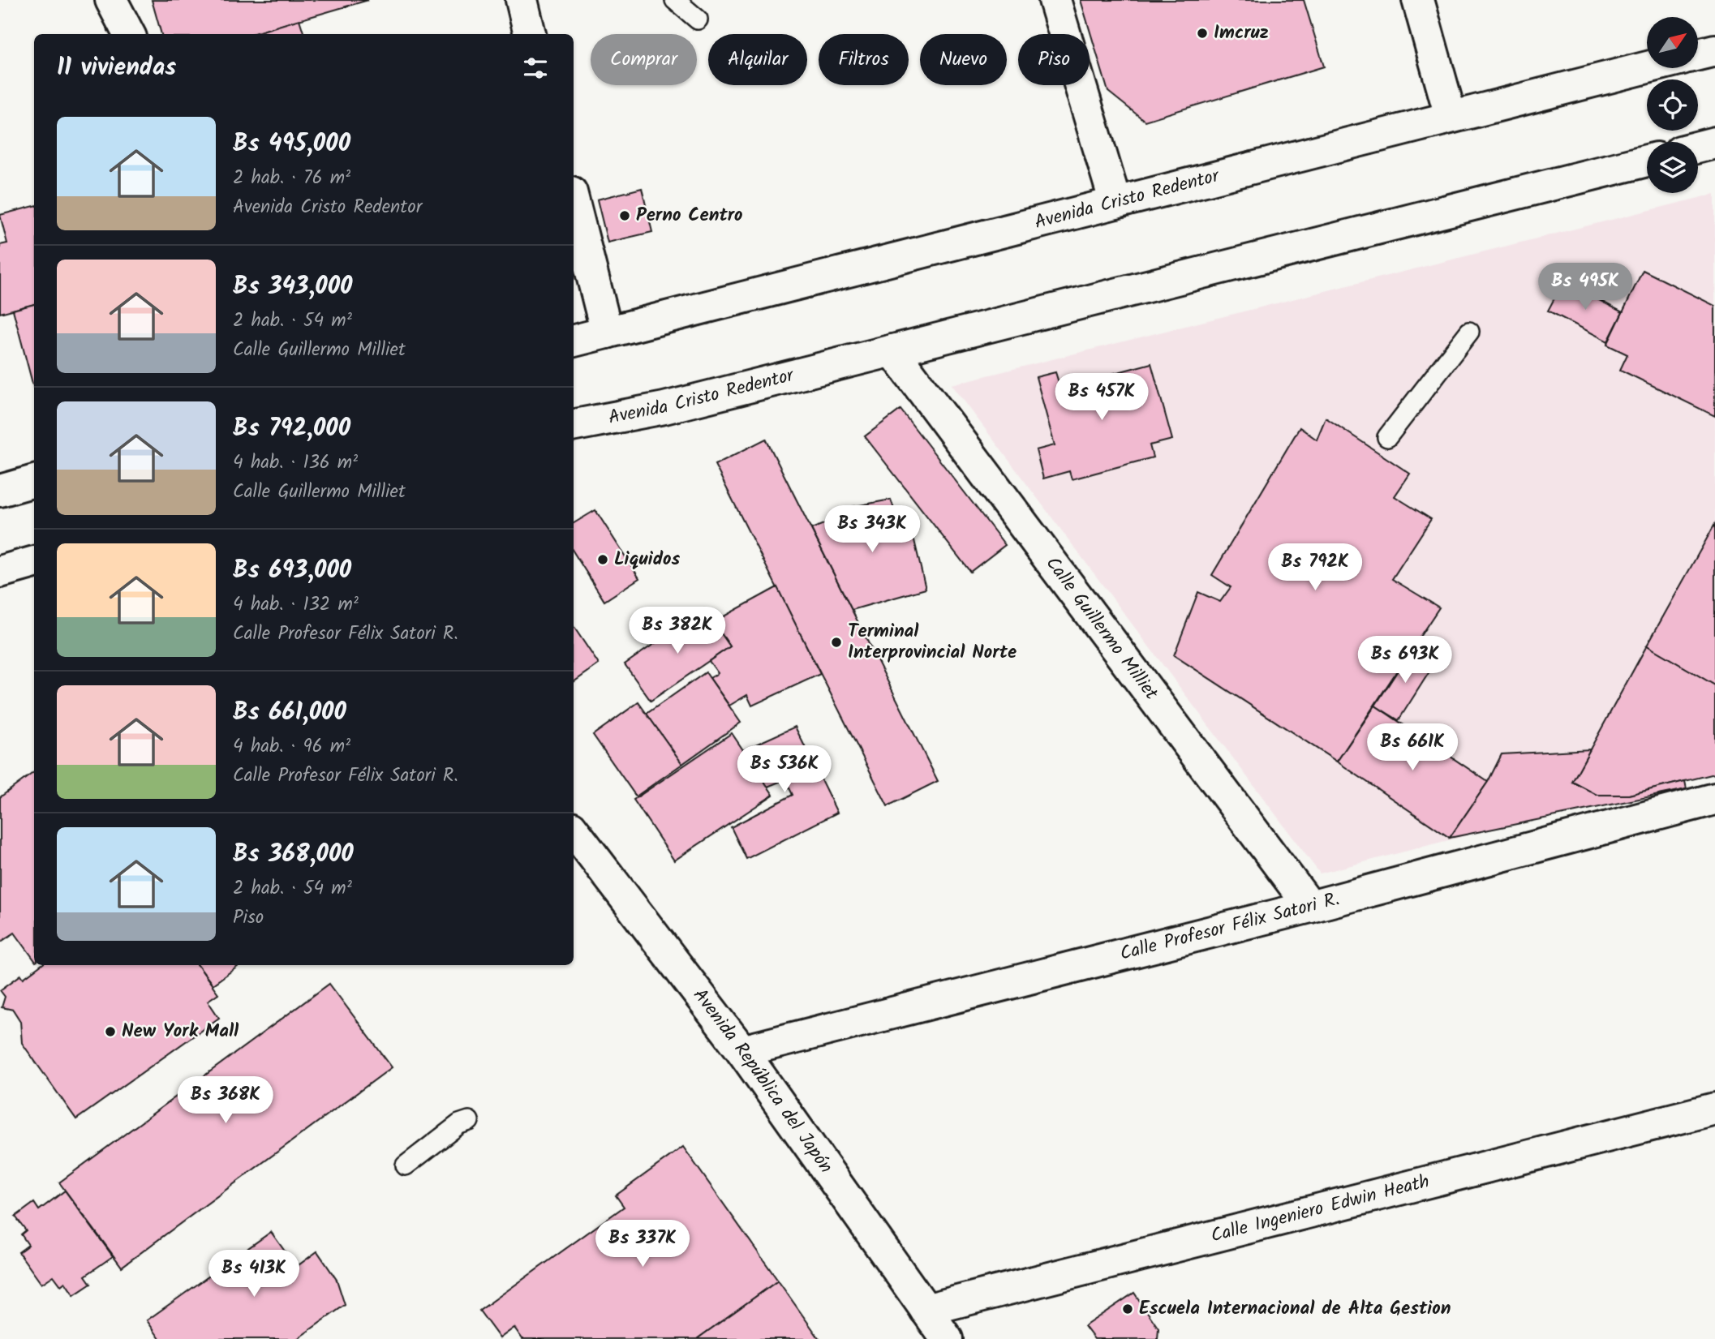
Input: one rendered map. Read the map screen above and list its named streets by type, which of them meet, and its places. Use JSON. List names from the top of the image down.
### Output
{
  "streets": {
    "street": [
      "Avenida Cristo Redentor",
      "Calle Guillermo Milliet",
      "Calle Profesor Félix Satori R.",
      "Avenida República del Japón",
      "Calle Ingeniero Edwin Heath"
    ]
  },
  "crossings": [
    ["Avenida Cristo Redentor", "Calle Guillermo Milliet"],
    ["Calle Guillermo Milliet", "Calle Profesor Félix Satori R."],
    ["Calle Profesor Félix Satori R.", "Avenida República del Japón"],
    ["Avenida República del Japón", "Calle Ingeniero Edwin Heath"]
  ],
  "places": [
    "Imcruz",
    "Perno Centro",
    "Liquidos",
    "Terminal Interprovincial Norte",
    "New York Mall",
    "Escuela Internacional de Alta Gestion"
  ],
  "north": "top right",
  "page": {
    "chip": [
      "Comprar",
      "Alquilar",
      "Filtros",
      "Nuevo",
      "Piso"
    ],
    "heading": "11 viviendas",
    "list": [
      {
        "name": "Bs 495,000",
        "note": "2 hab. · 76 m² · Avenida Cristo Redentor"
      },
      {
        "name": "Bs 343,000",
        "note": "2 hab. · 54 m² · Calle Guillermo Milliet"
      },
      {
        "name": "Bs 792,000",
        "note": "4 hab. · 136 m² · Calle Guillermo Milliet"
      },
      {
        "name": "Bs 693,000",
        "note": "4 hab. · 132 m² · Calle Profesor Félix Satori R."
      },
      {
        "name": "Bs 661,000",
        "note": "4 hab. · 96 m² · Calle Profesor Félix Satori R."
      },
      {
        "name": "Bs 368,000",
        "note": "2 hab. · 54 m² · Piso"
      }
    ],
    "price": [
      "Bs 495K",
      "Bs 457K",
      "Bs 343K",
      "Bs 792K",
      "Bs 382K",
      "Bs 693K",
      "Bs 661K",
      "Bs 536K",
      "Bs 368K",
      "Bs 337K",
      "Bs 413K"
    ]
  }
}
